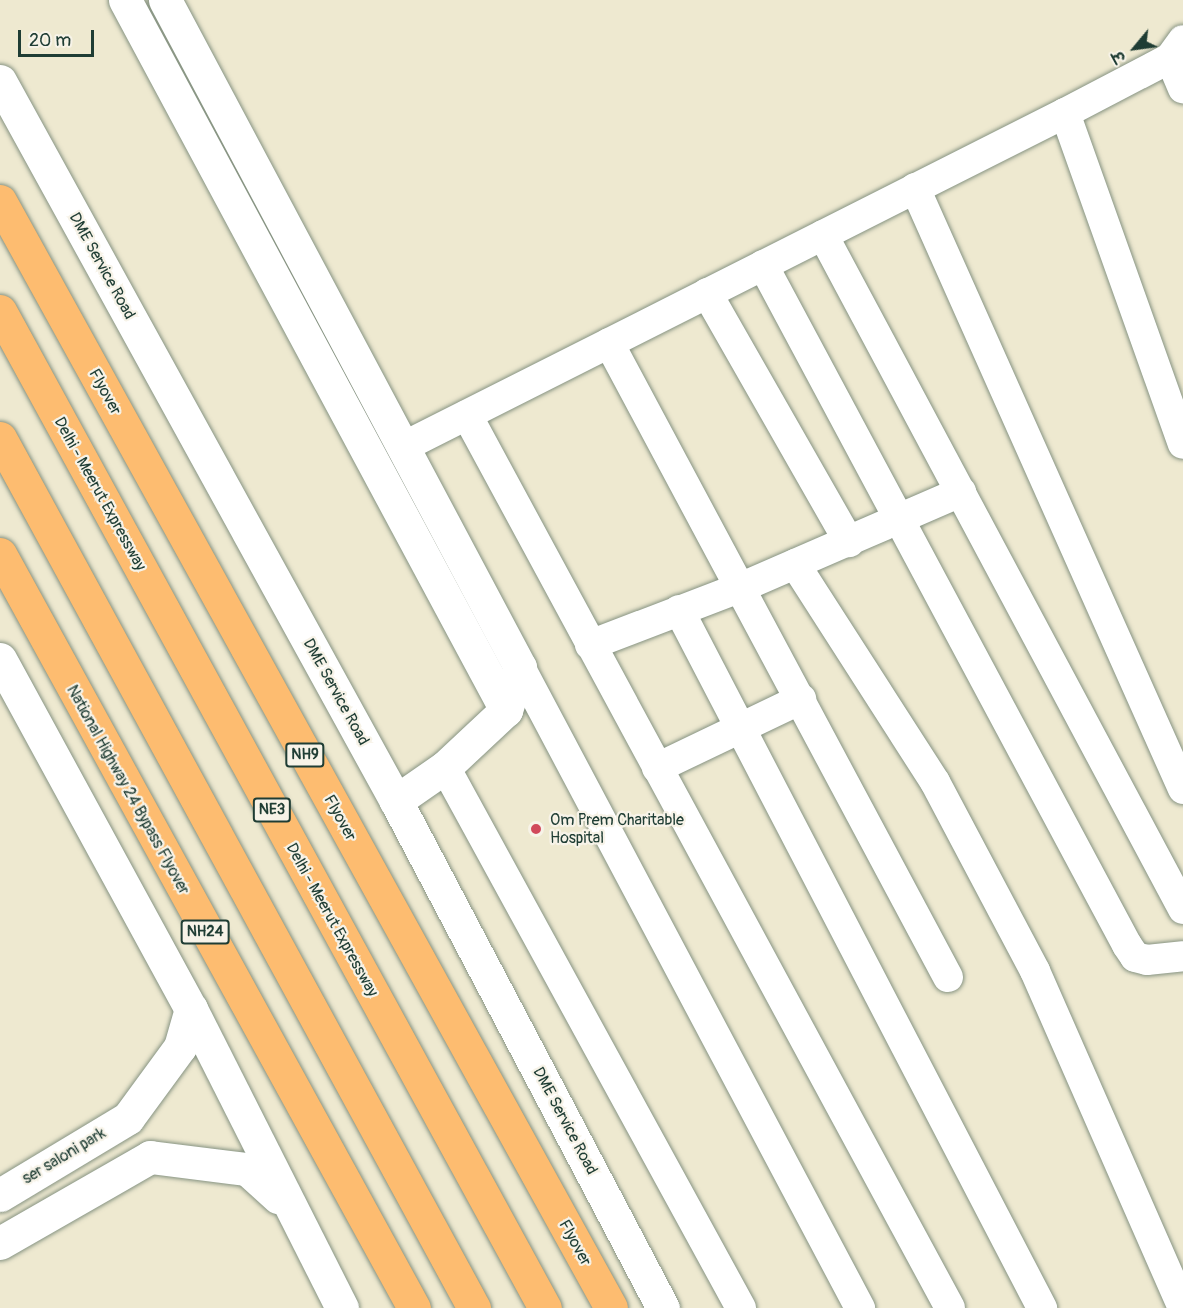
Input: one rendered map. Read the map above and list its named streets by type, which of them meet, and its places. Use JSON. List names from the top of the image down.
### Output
{
  "streets": {
    "highway": [
      "Flyover",
      "Delhi - Meerut Expressway",
      "NH9",
      "National Highway 24 Bypass Flyover",
      "NE3",
      "NH24"
    ],
    "street": ["DME Service Road", "ser saloni park"]
  },
  "places": ["Om Prem Charitable Hospital"],
  "scale_bar": "20 m",
  "north": "bottom left"
}
